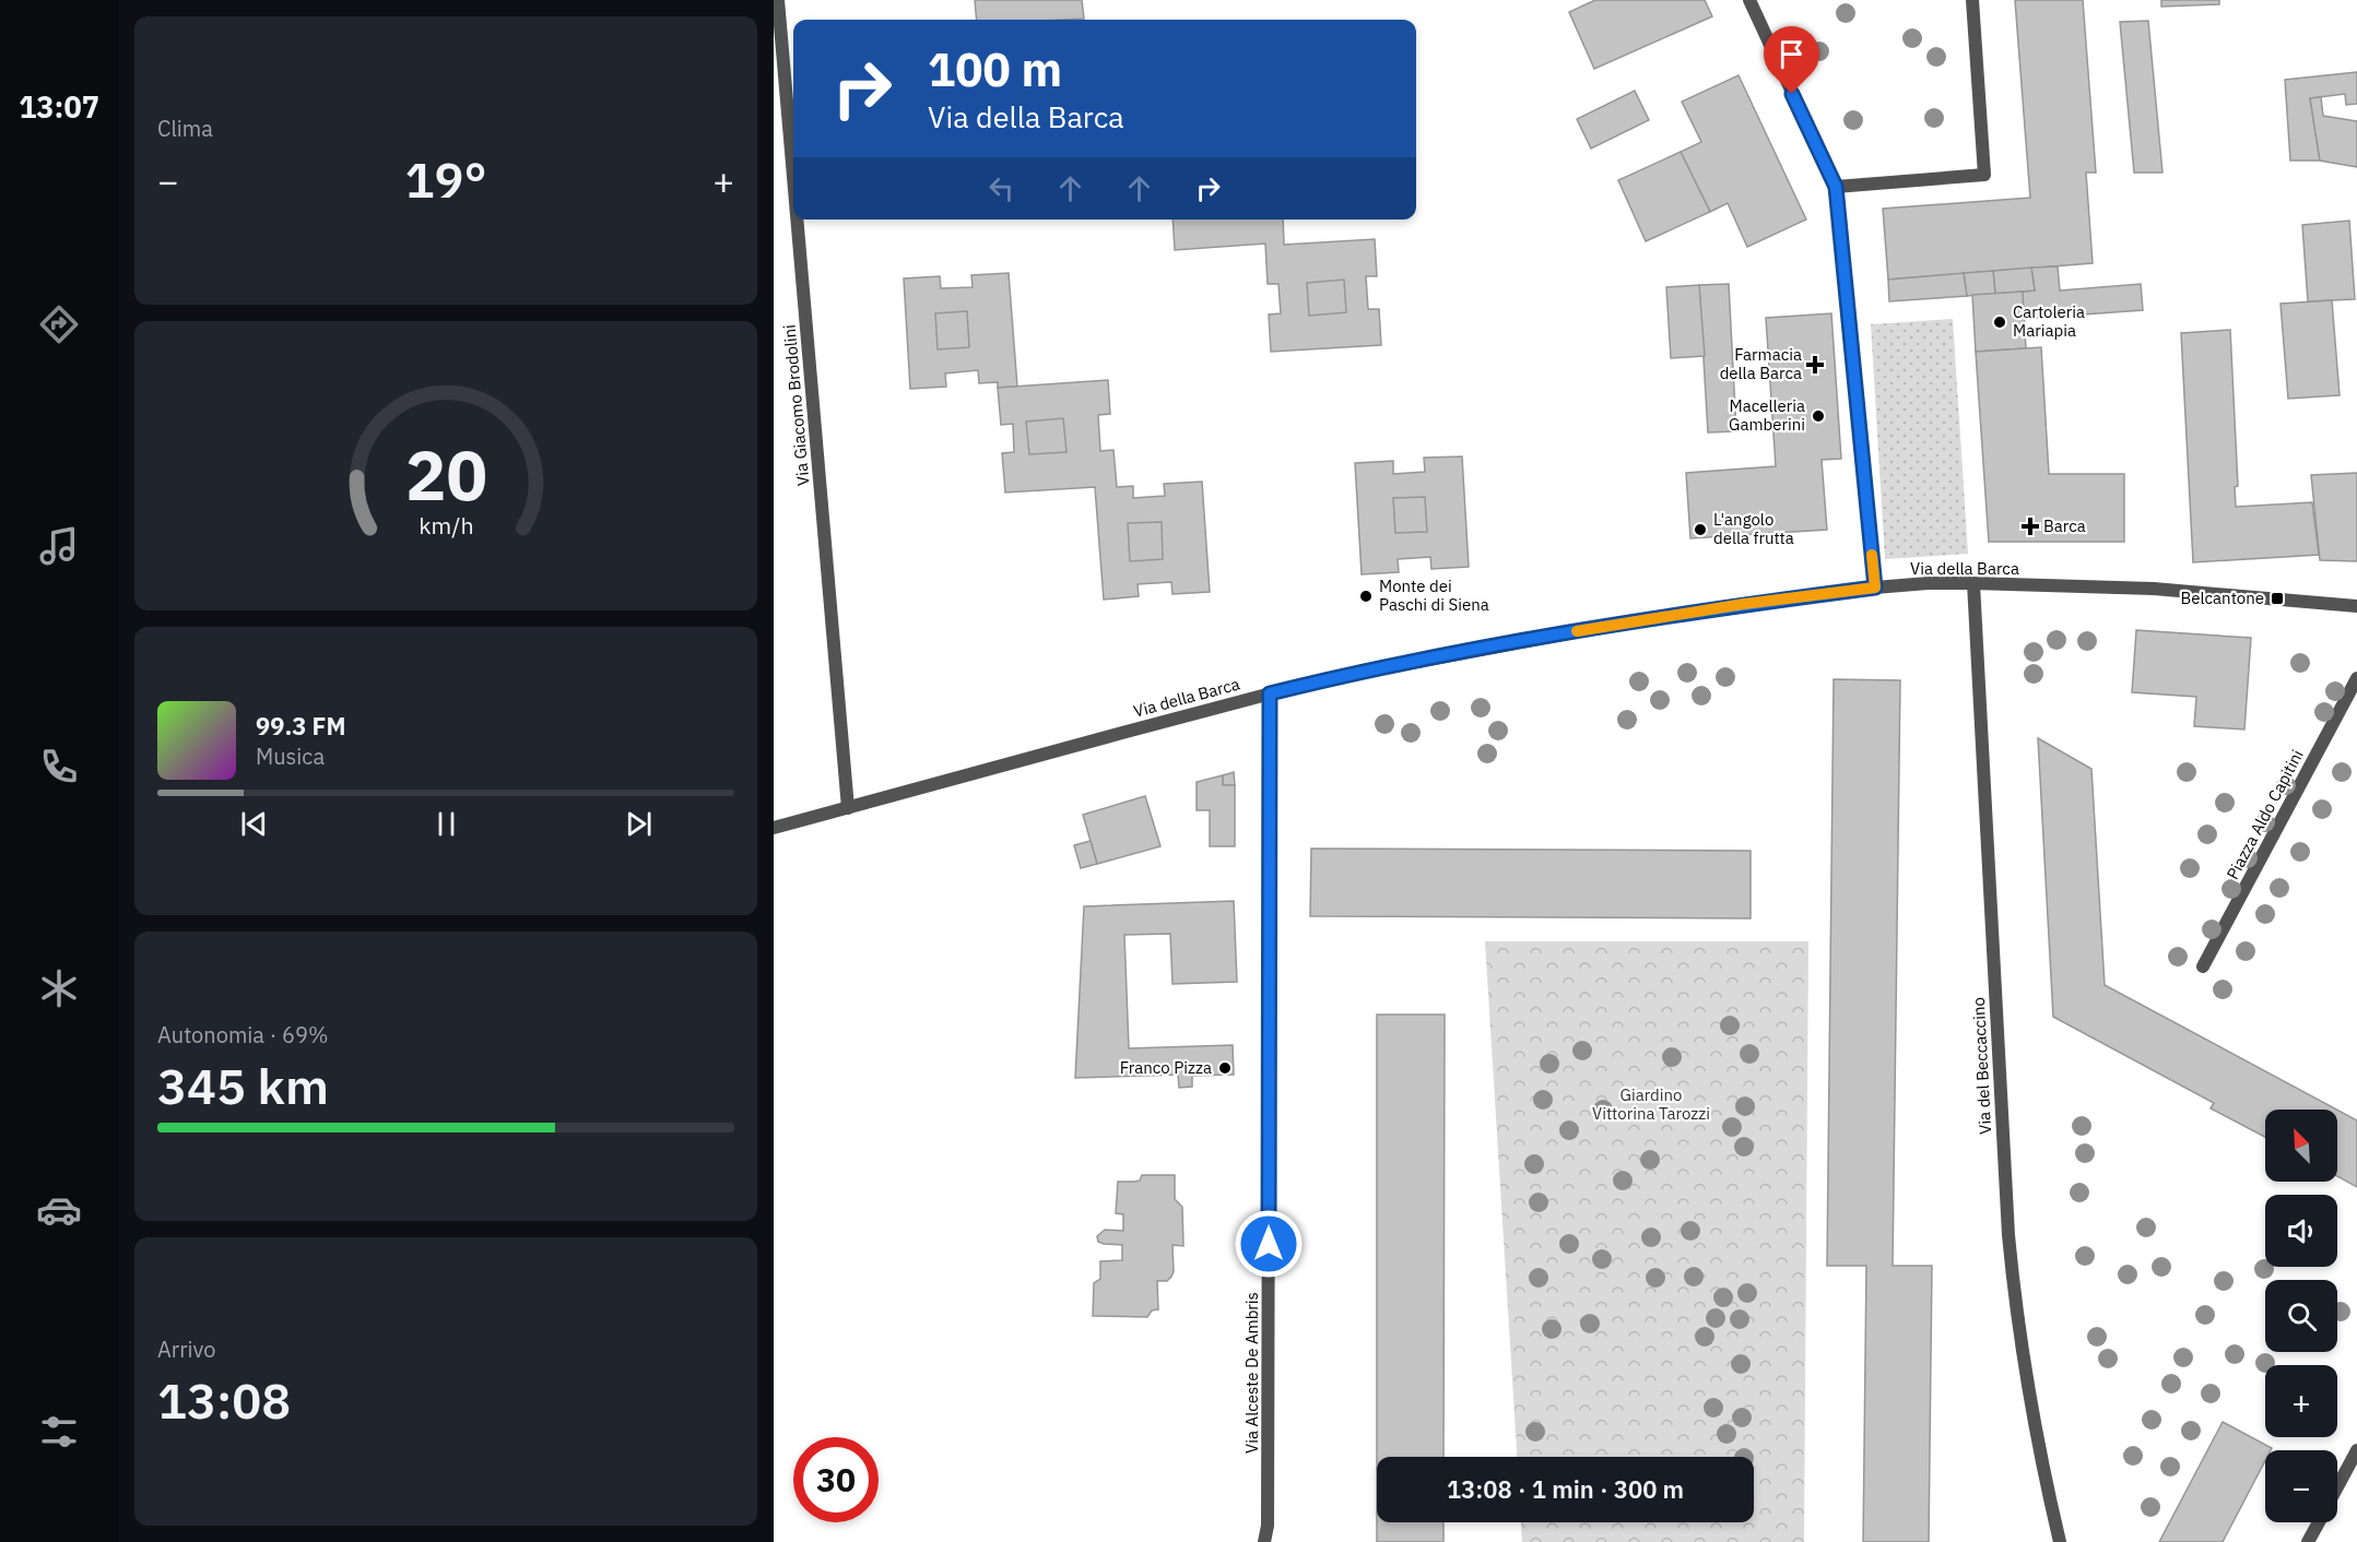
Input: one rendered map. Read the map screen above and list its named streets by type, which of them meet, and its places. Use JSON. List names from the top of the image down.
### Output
{
  "streets": {
    "street": [
      "Via Giacomo Brodolini",
      "Via della Barca",
      "Piazza Aldo Capitini",
      "Via del Beccaccino",
      "Via Alceste De Ambris"
    ]
  },
  "crossings": [
    ["Via Giacomo Brodolini", "Via della Barca"],
    ["Via della Barca", "Via del Beccaccino"],
    ["Via della Barca", "Via Alceste De Ambris"]
  ],
  "parks": ["Giardino Vittorina Tarozzi"],
  "places": {
    "other": [
      "Cartoleria Mariapia",
      "Macelleria Gamberini",
      "L'angolo della frutta",
      "Monte dei Paschi di Siena",
      "Franco Pizza"
    ],
    "health": ["Farmacia della Barca", "Barca"],
    "transit": ["Belcantone"]
  },
  "north": "top left",
  "page": {
    "tabs": "13:07",
    "tile": [
      "Clima",
      ["Autonomia · 69%", "345 km"],
      ["Arrivo", "13:08"]
    ],
    "turn": ["100 m", "Via della Barca"],
    "heat": ["−", "19°", "+"],
    "song": ["99.3 FM", "Musica"],
    "map_buttons": ["+", "−"],
    "limit": "30",
    "trip": "13:08 · 1 min · 300 m",
    "gauge": ["20", "km/h"]
  }
}
